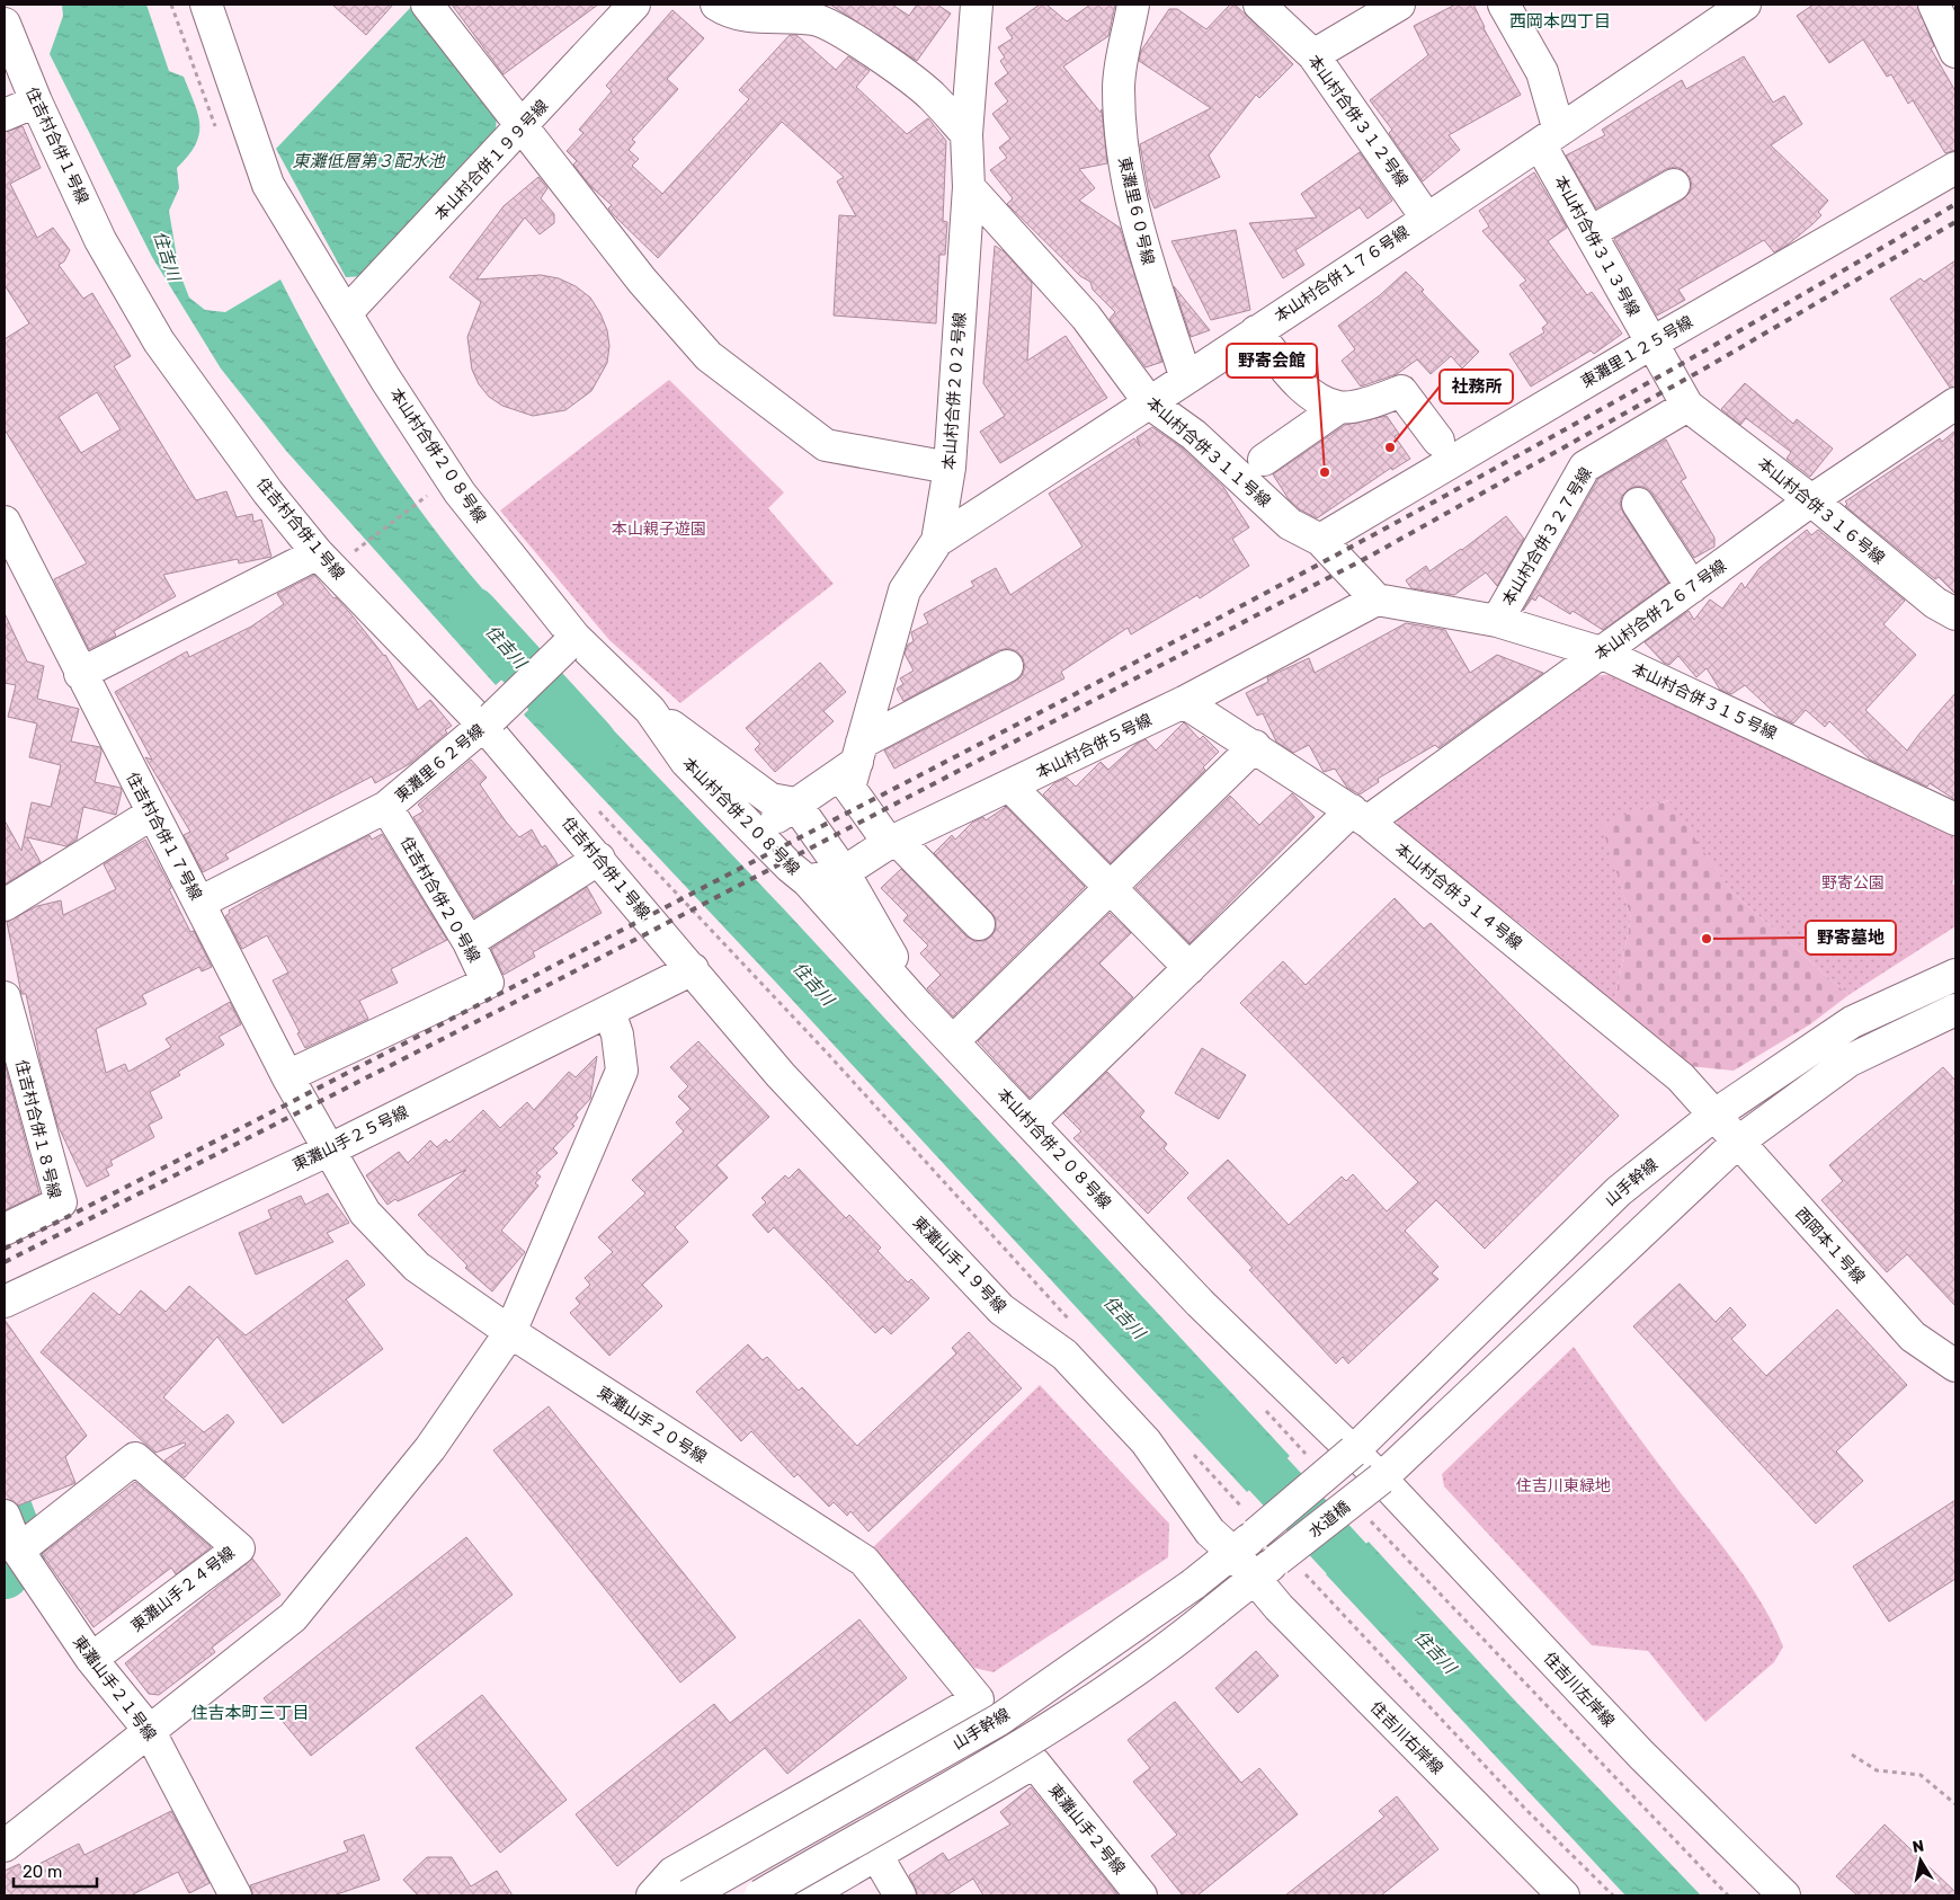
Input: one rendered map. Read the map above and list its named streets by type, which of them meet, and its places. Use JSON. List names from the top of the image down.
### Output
{
  "streets": {
    "street": [
      "本山村合併３１２号線",
      "住吉村合併１号線",
      "本山村合併１９９号線",
      "東灘里６０号線",
      "本山村合併３１３号線",
      "本山村合併１７６号線",
      "東灘里１２５号線",
      "本山村合併２０２号線",
      "本山村合併３１１号線",
      "本山村合併２０８号線",
      "本山村合併３１６号線",
      "本山村合併３２７号線",
      "本山村合併２６７号線",
      "本山村合併３１５号線",
      "本山村合併５号線",
      "東灘里６２号線",
      "住吉村合併１７号線",
      "本山村合併３１４号線",
      "住吉村合併２０号線",
      "住吉村合併１８号線",
      "東灘山手２５号線",
      "山手幹線",
      "西岡本１号線",
      "東灘山手１９号線",
      "東灘山手２０号線",
      "水道橋",
      "東灘山手２４号線",
      "東灘山手２１号線",
      "住吉川左岸線",
      "住吉川右岸線",
      "東灘山手２号線"
    ]
  },
  "crossings": [
    ["本山村合併３１２号線", "本山村合併１７６号線"],
    ["住吉村合併１号線", "東灘里６２号線"],
    ["住吉村合併１号線", "東灘山手２５号線"],
    ["住吉村合併１号線", "東灘山手１９号線"],
    ["本山村合併１９９号線", "本山村合併２０８号線"],
    ["東灘里６０号線", "本山村合併１７６号線"],
    ["本山村合併３１３号線", "本山村合併１７６号線"],
    ["本山村合併３１３号線", "東灘里１２５号線"],
    ["本山村合併３１３号線", "本山村合併３１６号線"],
    ["本山村合併３１３号線", "本山村合併３２７号線"],
    ["本山村合併１７６号線", "本山村合併２０２号線"],
    ["本山村合併１７６号線", "本山村合併３１１号線"],
    ["東灘里１２５号線", "本山村合併３１１号線"],
    ["本山村合併２０２号線", "本山村合併３１１号線"],
    ["本山村合併２０２号線", "本山村合併５号線"],
    ["本山村合併３１１号線", "本山村合併３１５号線"],
    ["本山村合併３１１号線", "本山村合併５号線"],
    ["本山村合併２０８号線", "本山村合併２６７号線"],
    ["本山村合併２０８号線", "本山村合併５号線"],
    ["本山村合併２０８号線", "東灘里６２号線"],
    ["本山村合併２０８号線", "山手幹線"],
    ["本山村合併２０８号線", "水道橋"],
    ["本山村合併２０８号線", "住吉川左岸線"],
    ["本山村合併３１６号線", "本山村合併３２７号線"],
    ["本山村合併３１６号線", "本山村合併２６７号線"],
    ["本山村合併３２７号線", "本山村合併３１５号線"],
    ["本山村合併２６７号線", "本山村合併３１５号線"],
    ["本山村合併２６７号線", "本山村合併３１４号線"],
    ["本山村合併３１５号線", "本山村合併５号線"],
    ["本山村合併５号線", "本山村合併３１４号線"],
    ["東灘里６２号線", "住吉村合併２０号線"],
    ["住吉村合併１７号線", "住吉村合併２０号線"],
    ["住吉村合併１７号線", "東灘山手２５号線"],
    ["住吉村合併１７号線", "東灘山手２０号線"],
    ["本山村合併３１４号線", "山手幹線"],
    ["本山村合併３１４号線", "西岡本１号線"],
    ["東灘山手２５号線", "東灘山手１９号線"],
    ["東灘山手２５号線", "東灘山手２０号線"],
    ["山手幹線", "西岡本１号線"],
    ["山手幹線", "東灘山手１９号線"],
    ["東灘山手１９号線", "住吉川右岸線"],
    ["水道橋", "住吉川左岸線"],
    ["東灘山手２４号線", "東灘山手２１号線"]
  ],
  "districts": ["西岡本四丁目", "住吉本町三丁目"],
  "water": ["東灘低層第３配水池", "住吉川"],
  "parks": ["本山親子遊園", "野寄公園", "住吉川東緑地"],
  "places": ["社務所", "野寄会館", "野寄墓地"],
  "scale_bar": "20 m",
  "north": "top"
}
